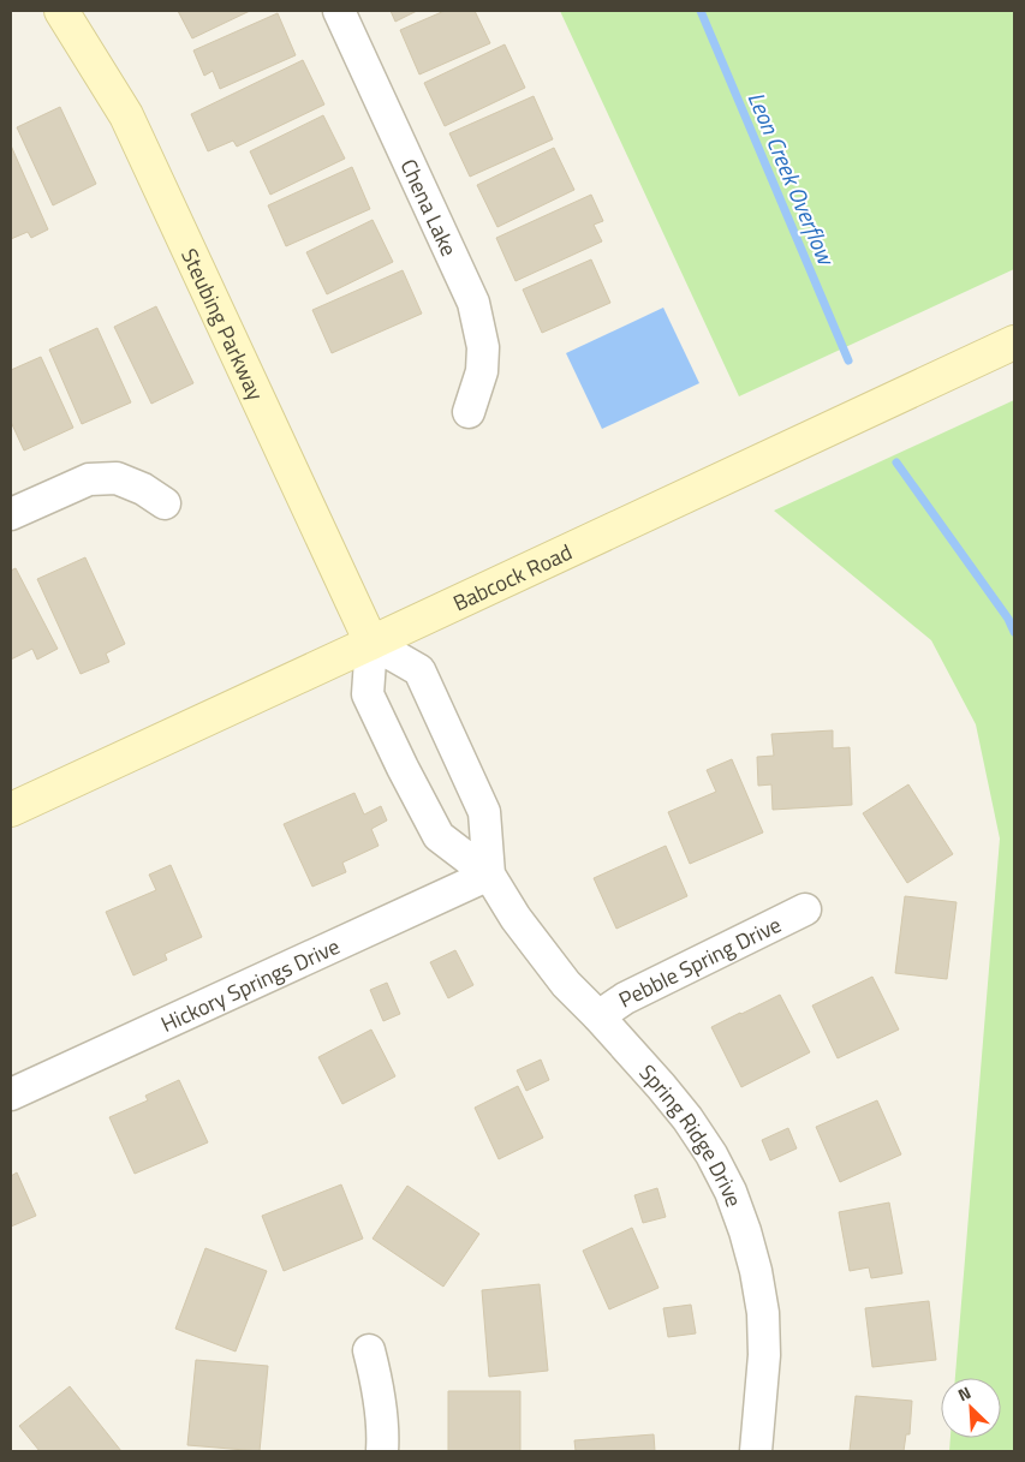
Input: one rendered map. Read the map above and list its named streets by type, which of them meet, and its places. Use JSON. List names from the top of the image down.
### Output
{
  "streets": {
    "main road": ["Steubing Parkway", "Babcock Road"],
    "street": [
      "Chena Lake",
      "Pebble Spring Drive",
      "Hickory Springs Drive",
      "Spring Ridge Drive"
    ]
  },
  "crossings": [
    ["Steubing Parkway", "Babcock Road"],
    ["Steubing Parkway", "Spring Ridge Drive"],
    ["Babcock Road", "Spring Ridge Drive"],
    ["Pebble Spring Drive", "Spring Ridge Drive"],
    ["Hickory Springs Drive", "Spring Ridge Drive"]
  ],
  "water": ["Leon Creek Overflow"],
  "north": "top left"
}
